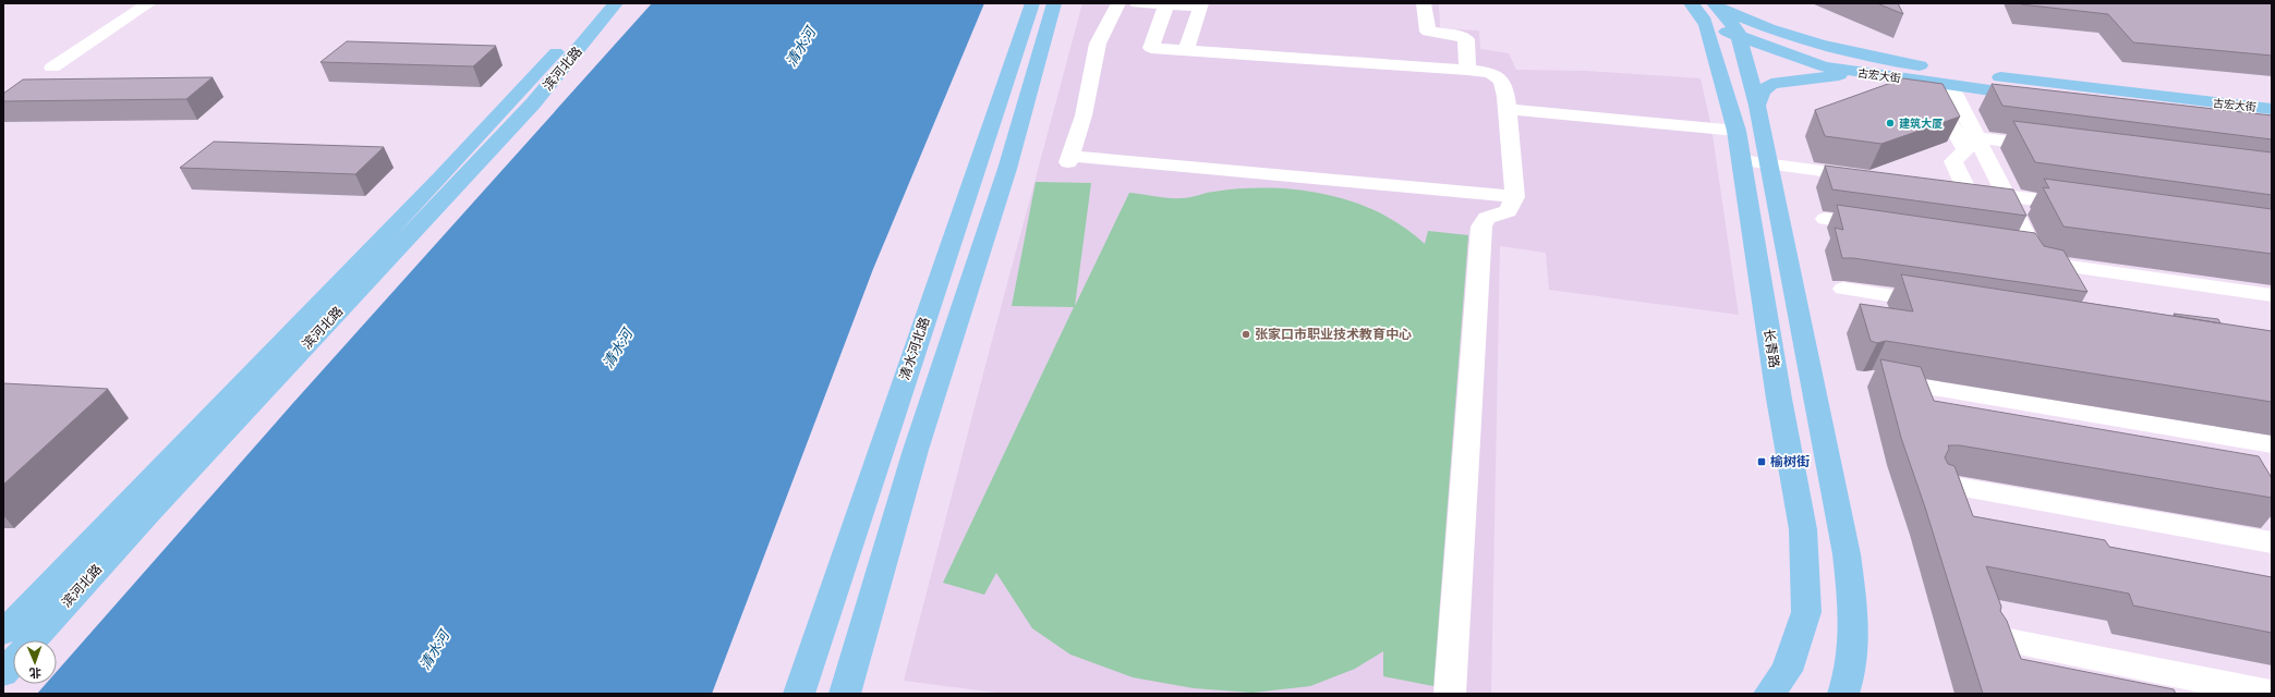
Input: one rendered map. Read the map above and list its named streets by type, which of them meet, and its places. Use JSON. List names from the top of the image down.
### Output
{
  "streets": {
    "main road": [
      "滨河北路",
      "古宏大街",
      "清水河北路",
      "长青路"
    ]
  },
  "crossings": [
    ["古宏大街", "长青路"]
  ],
  "water": ["清水河"],
  "places": {
    "other": ["建筑大厦", "张家口市职业技术教育中心"],
    "transit": ["榆树街"]
  },
  "north": "bottom"
}
